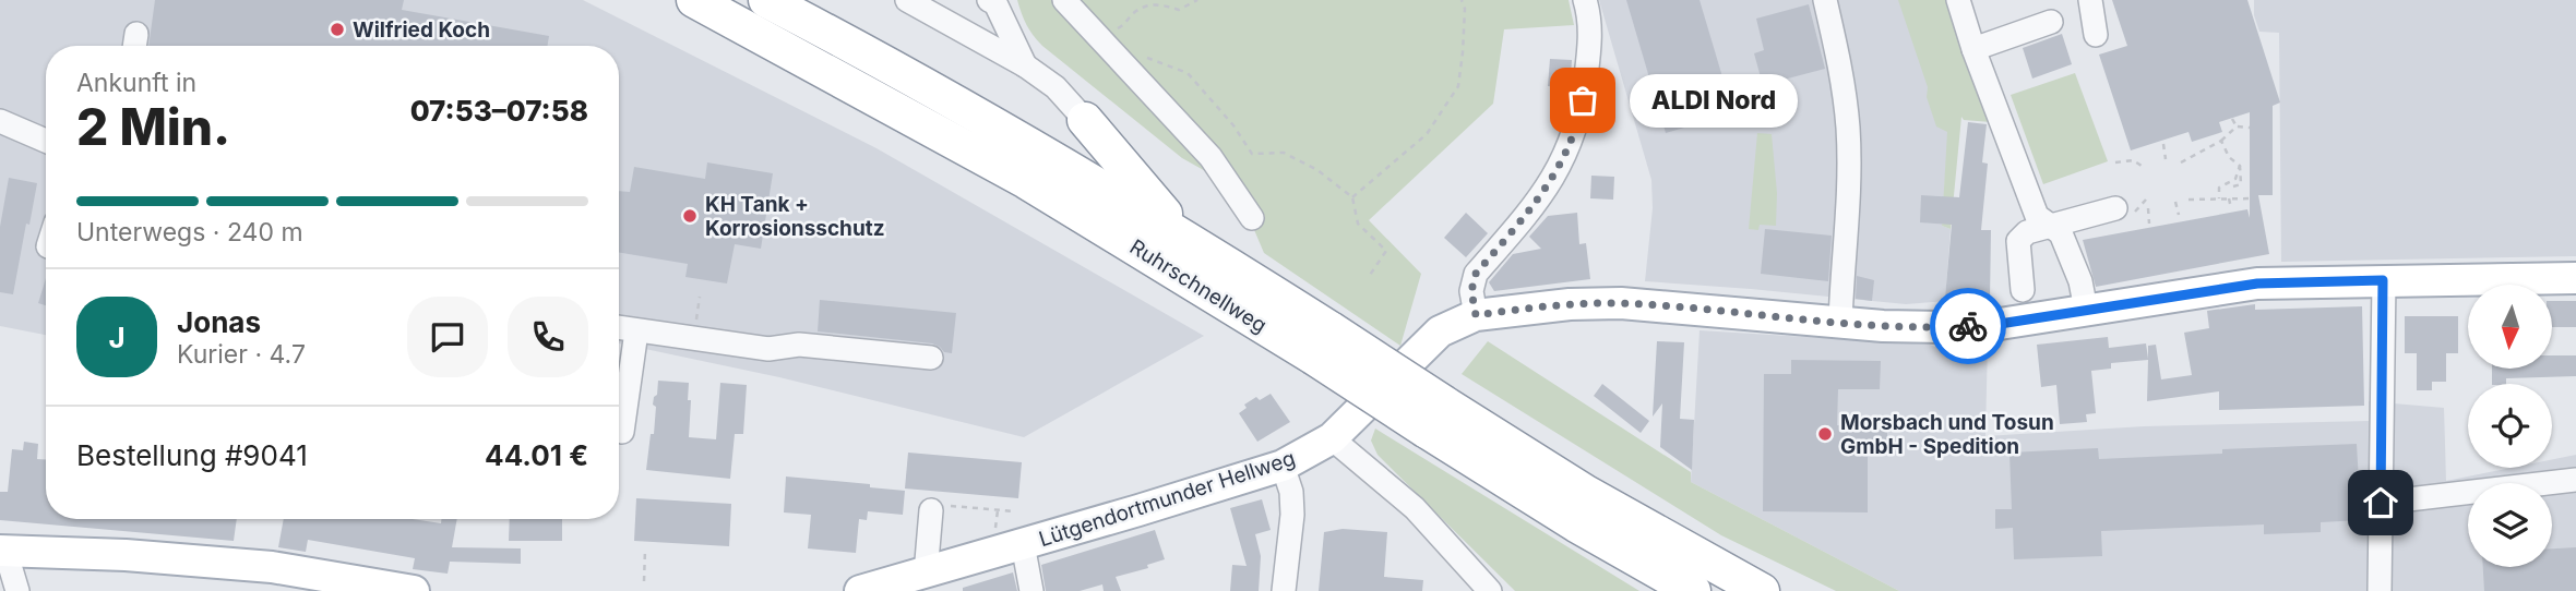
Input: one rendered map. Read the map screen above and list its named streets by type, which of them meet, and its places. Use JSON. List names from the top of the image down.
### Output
{
  "streets": {
    "highway": ["Ruhrschnellweg"],
    "main road": ["Lütgendortmunder Hellweg"]
  },
  "places": [
    "Wilfried Koch",
    "ALDI Nord",
    "KH Tank + Korrosionsschutz",
    "Morsbach und Tosun GmbH - Spedition"
  ],
  "north": "bottom",
  "page": {
    "heading": ["2 Min.", "Ankunft in", "07:53–07:58"],
    "panel": [
      "Jonas",
      "Kurier · 4.7",
      "Bestellung #9041",
      "44.01 €"
    ],
    "bubble": "ALDI Nord",
    "bar": "Unterwegs · 240 m",
    "round": "J"
  }
}
